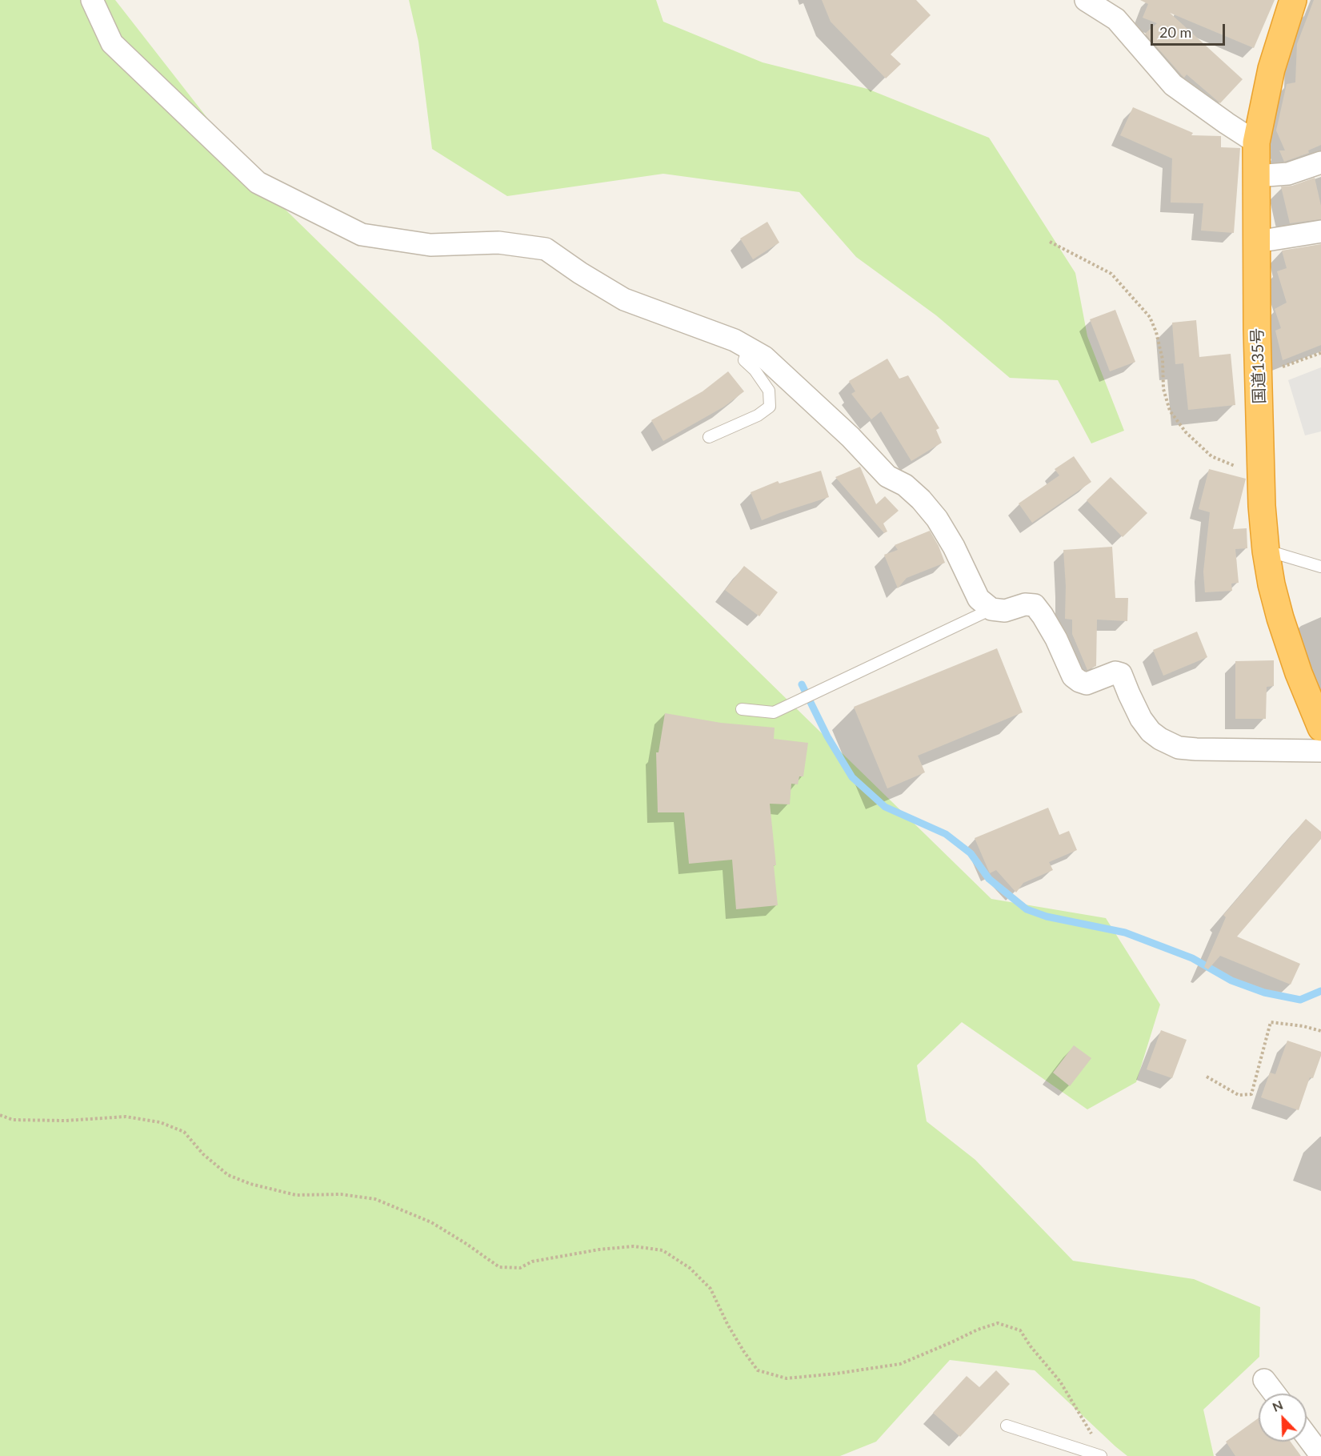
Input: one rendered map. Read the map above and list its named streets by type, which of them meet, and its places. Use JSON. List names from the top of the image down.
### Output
{
  "streets": {
    "highway": ["国道135号"]
  },
  "scale_bar": "20 m",
  "north": "top left"
}
